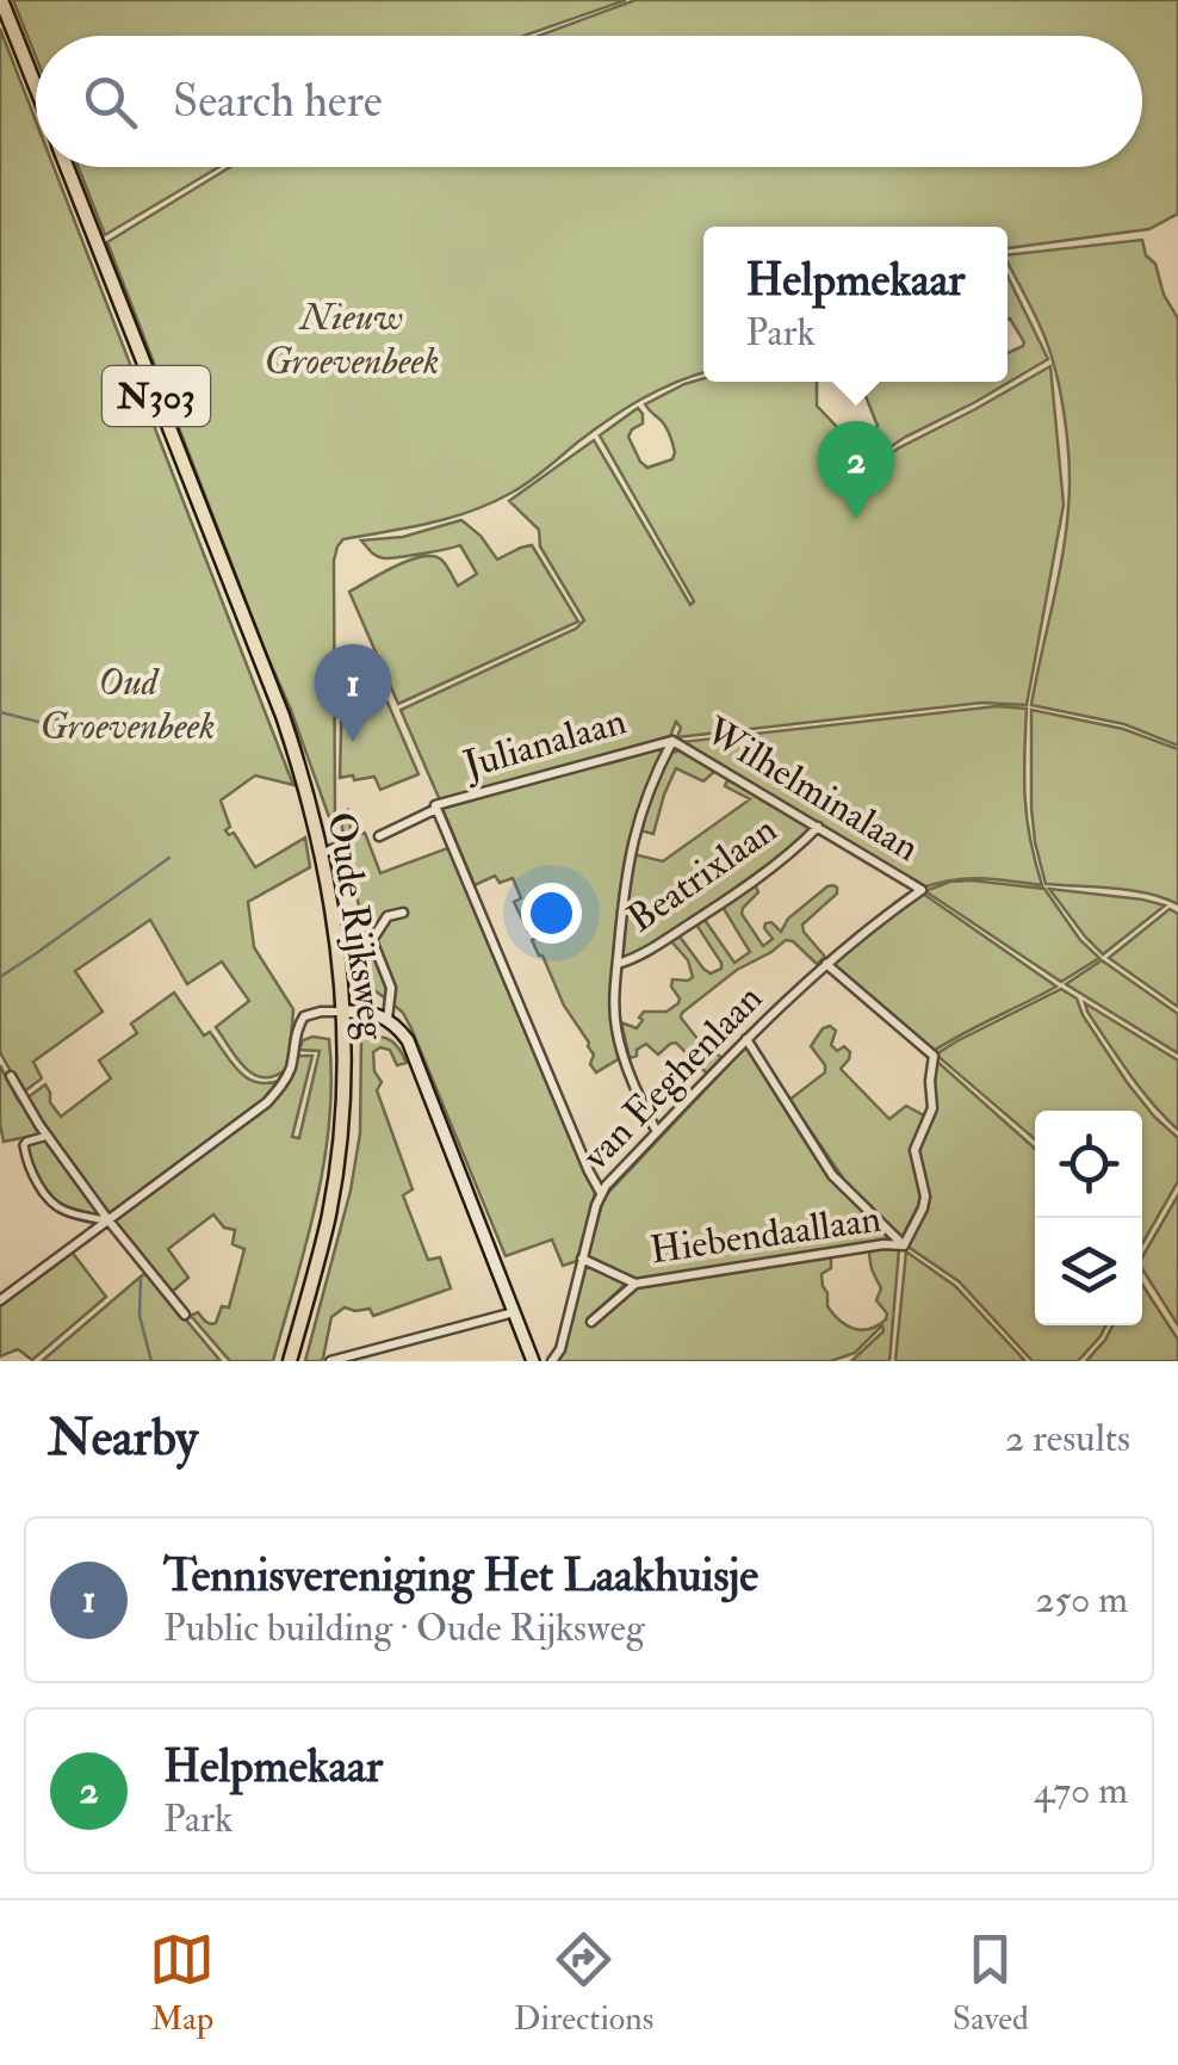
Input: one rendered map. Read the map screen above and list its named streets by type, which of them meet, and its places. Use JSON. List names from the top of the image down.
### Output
{
  "streets": {
    "main road": ["N303", "Oude Rijksweg"],
    "street": [
      "Julianalaan",
      "Wilhelminalaan",
      "Beatrixlaan",
      "van Eeghenlaan",
      "Hiebendaallaan"
    ]
  },
  "crossings": [
    ["Julianalaan", "Wilhelminalaan"],
    ["Wilhelminalaan", "Beatrixlaan"],
    ["Wilhelminalaan", "van Eeghenlaan"],
    ["van Eeghenlaan", "Hiebendaallaan"]
  ],
  "parks": ["Nieuw Groevenbeek", "Oud Groevenbeek"],
  "page": {
    "search": "Search here",
    "popup": ["Helpmekaar", "Park"],
    "pins": ["2", "1"],
    "heading": ["Nearby", "2 results"],
    "list": [
      {
        "mark": "1",
        "name": "Tennisvereniging Het Laakhuisje",
        "note": "Public building · Oude Rijksweg",
        "value": "250 m"
      },
      {
        "mark": "2",
        "name": "Helpmekaar",
        "note": "Park",
        "value": "470 m"
      }
    ],
    "nav": ["Map", "Directions", "Saved"]
  }
}
